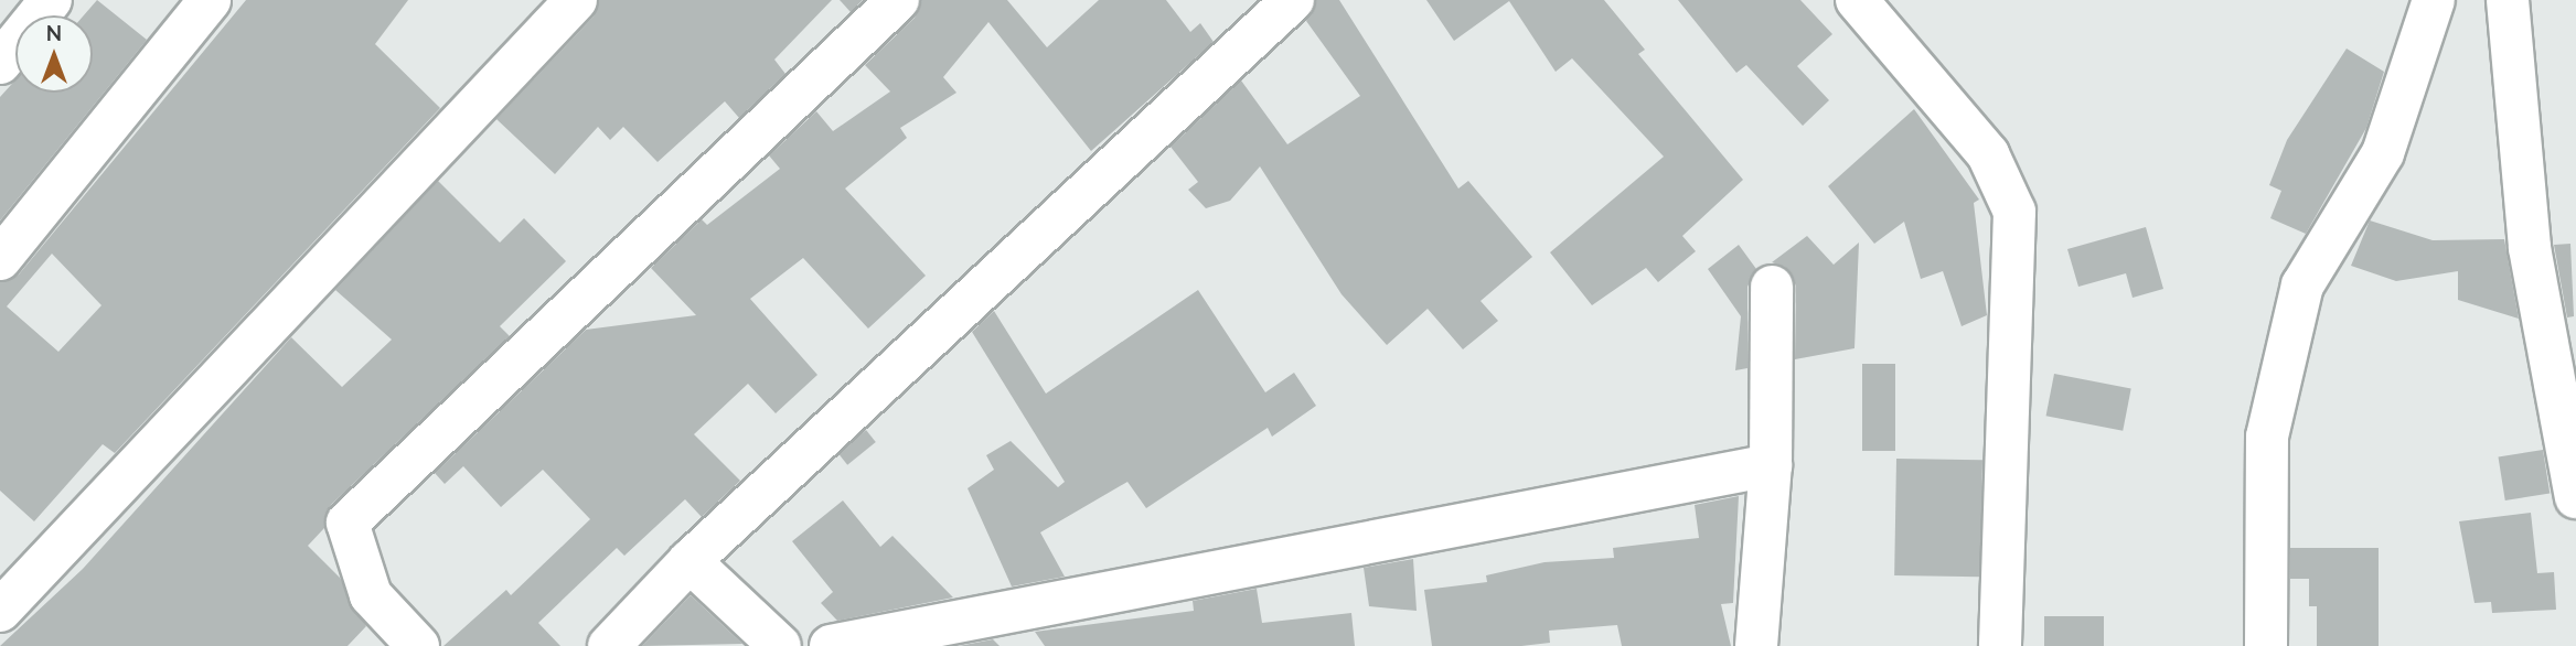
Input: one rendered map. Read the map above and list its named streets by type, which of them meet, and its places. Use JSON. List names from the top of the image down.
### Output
{
  "north": "top"
}
